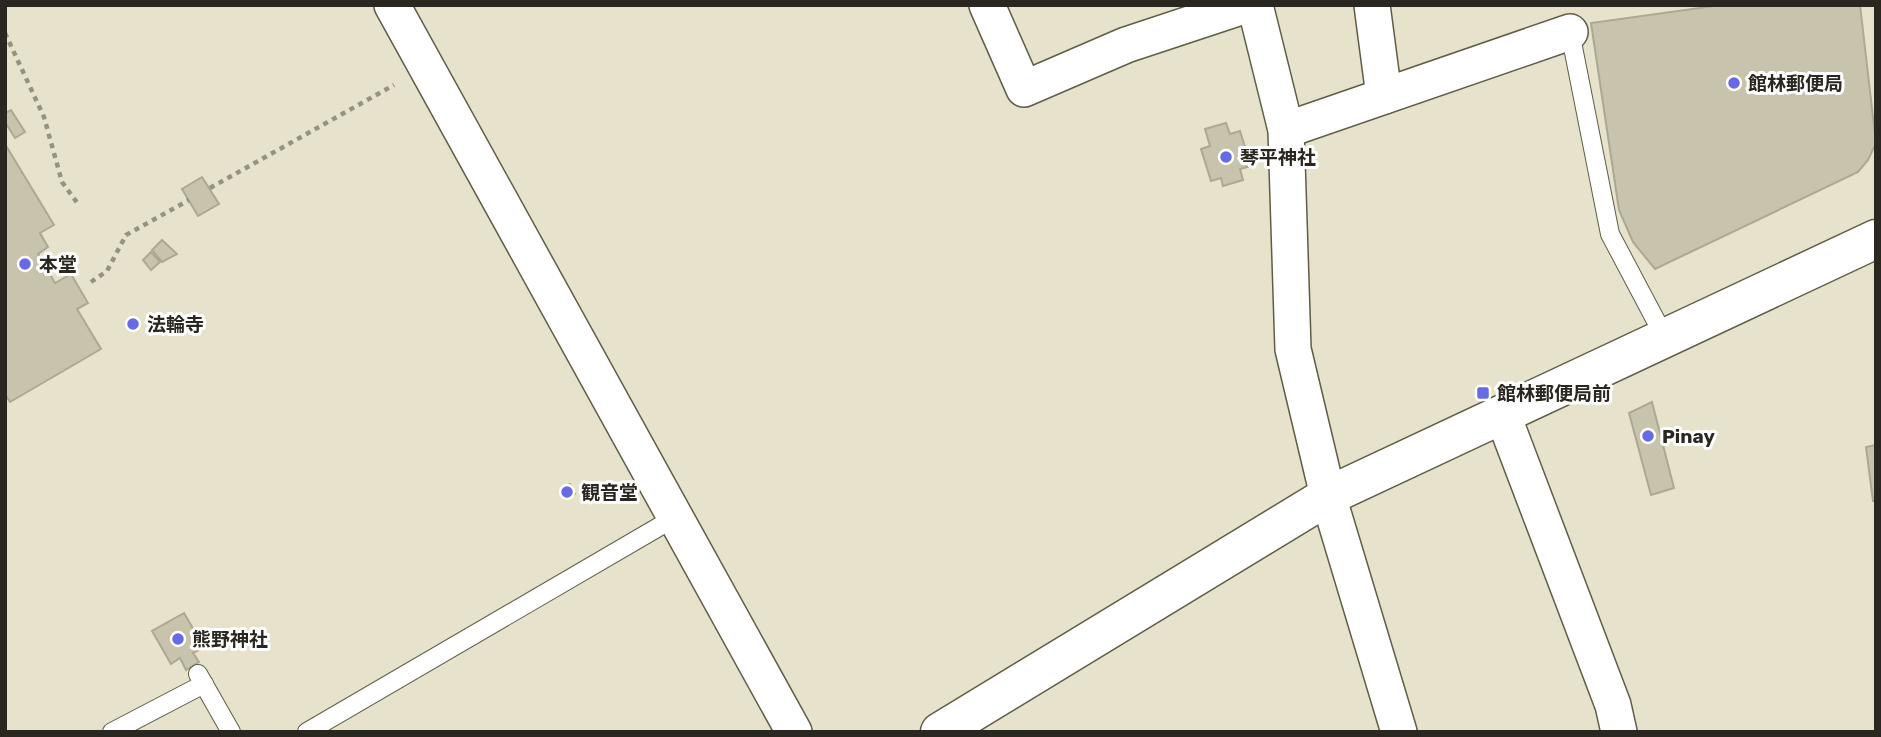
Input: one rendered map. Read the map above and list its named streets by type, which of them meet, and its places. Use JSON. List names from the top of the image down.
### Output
{
  "places": {
    "other": [
      "館林郵便局",
      "琴平神社",
      "本堂",
      "法輪寺",
      "Pinay",
      "観音堂",
      "熊野神社"
    ],
    "transit": ["館林郵便局前"]
  }
}
